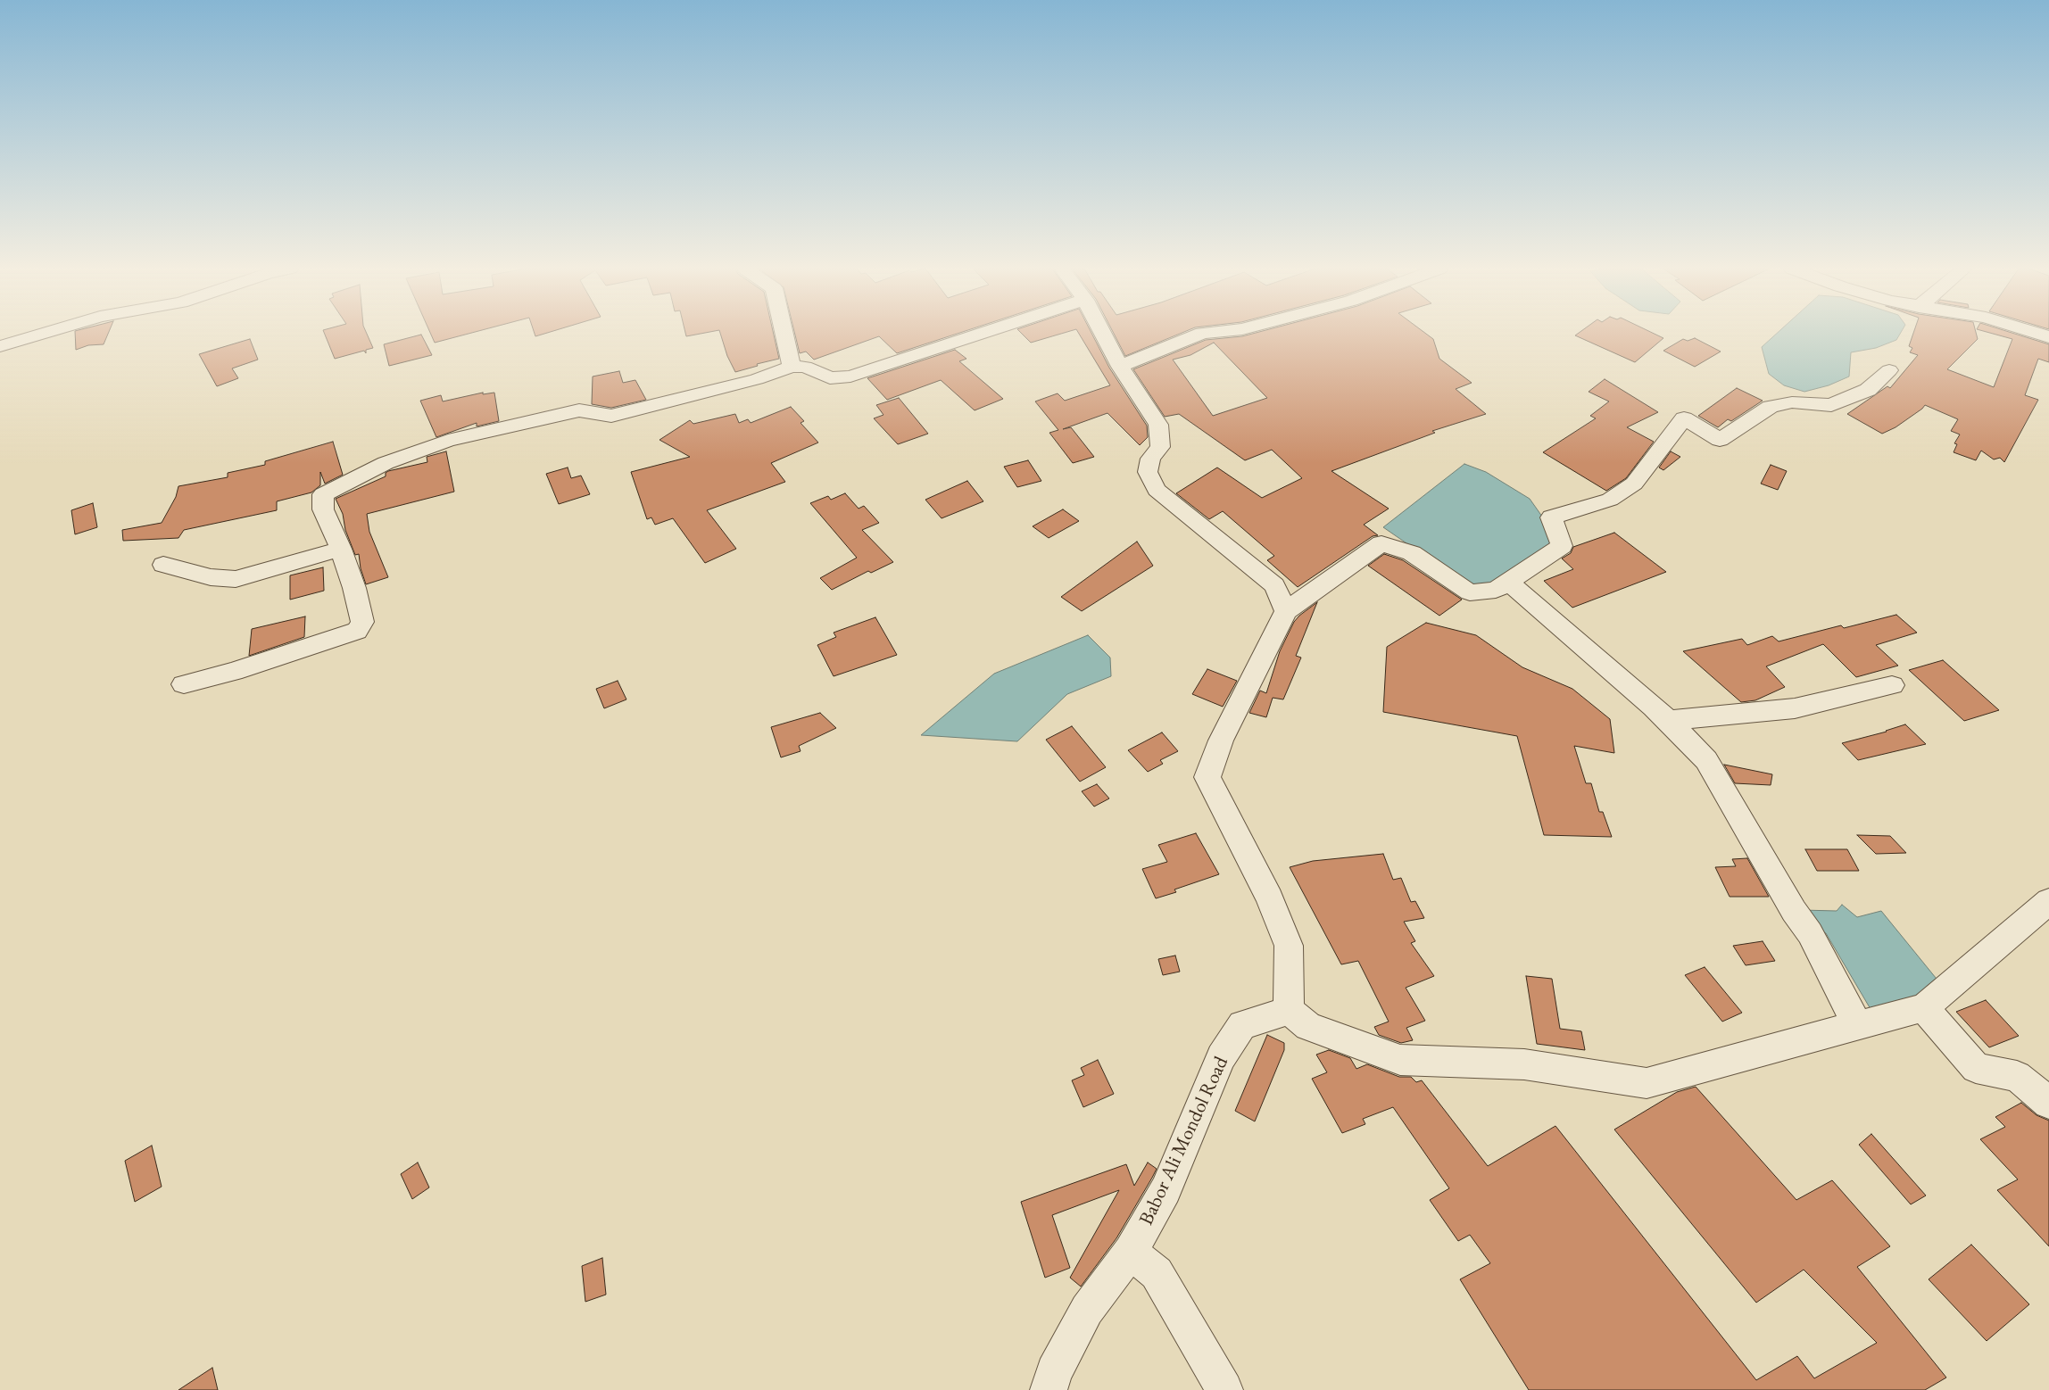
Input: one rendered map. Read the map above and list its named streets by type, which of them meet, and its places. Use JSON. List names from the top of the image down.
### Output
{
  "streets": {
    "street": ["Babor Ali Mondol Road"]
  }
}
